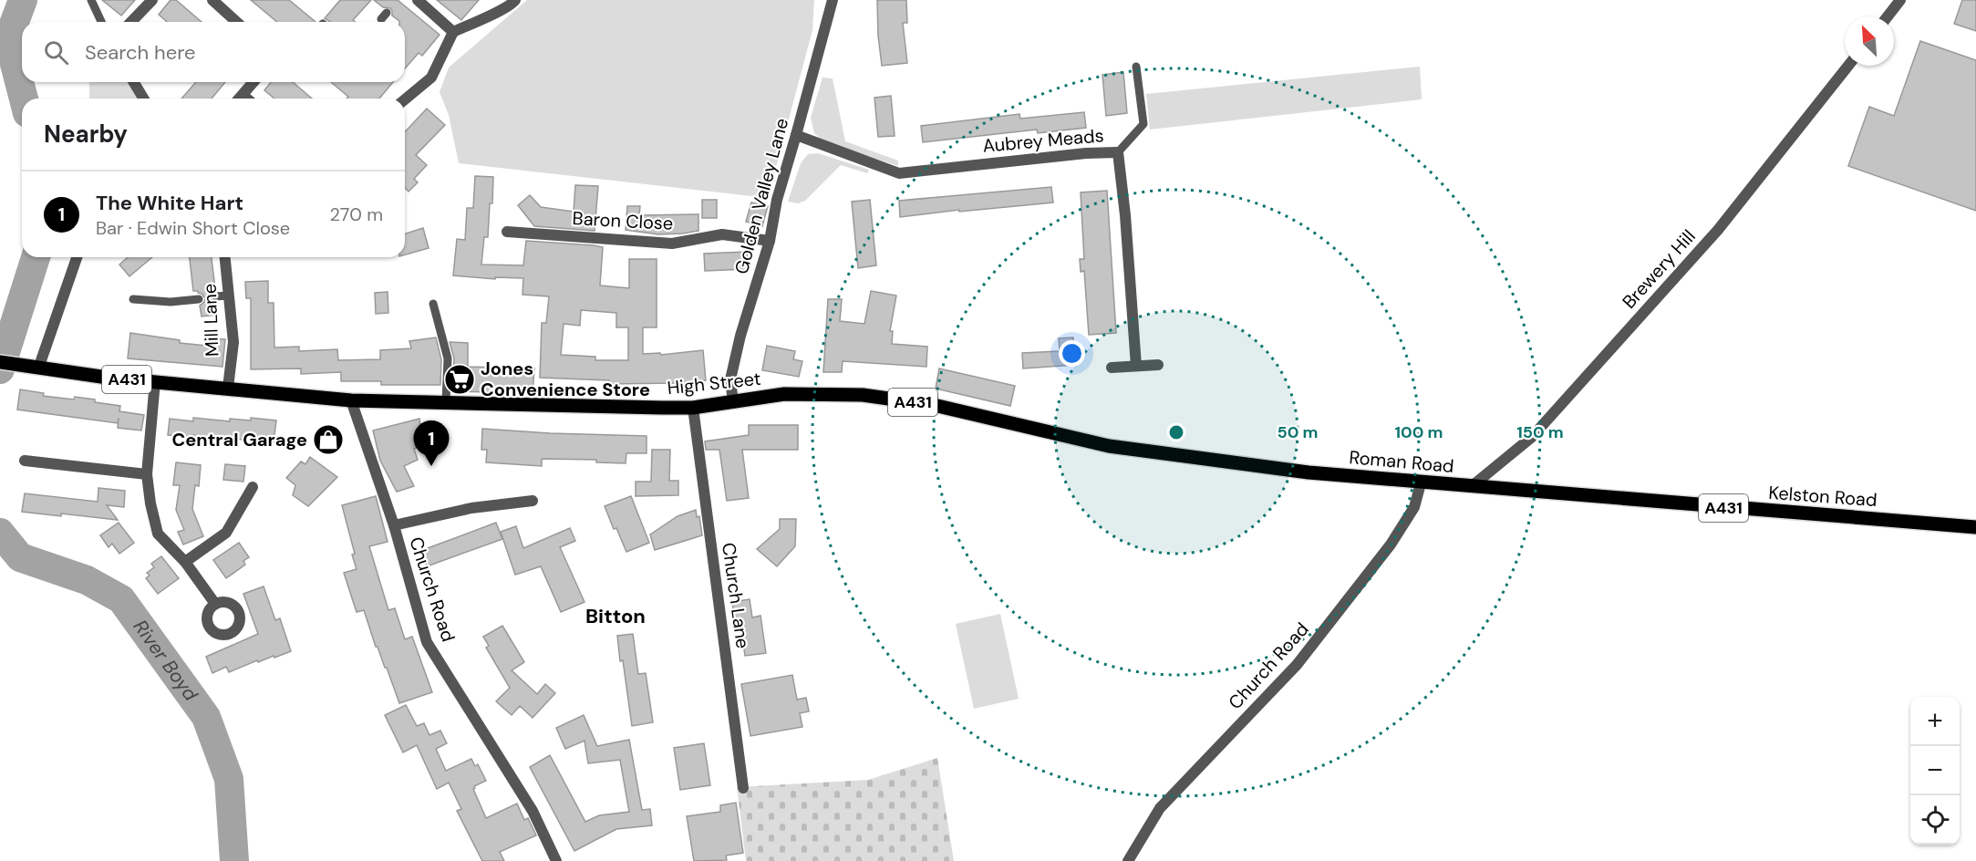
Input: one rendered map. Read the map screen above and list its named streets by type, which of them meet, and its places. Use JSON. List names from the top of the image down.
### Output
{
  "streets": {
    "main road": [
      "A431",
      "High Street",
      "Roman Road",
      "Kelston Road"
    ],
    "street": [
      "Aubrey Meads",
      "Golden Valley Lane",
      "Baron Close",
      "Brewery Hill",
      "Mill Lane",
      "Church Road",
      "Church Lane"
    ]
  },
  "crossings": [
    ["Aubrey Meads", "Golden Valley Lane"],
    ["Golden Valley Lane", "Baron Close"],
    ["Golden Valley Lane", "High Street"],
    ["Brewery Hill", "Roman Road"],
    ["Brewery Hill", "Kelston Road"],
    ["Mill Lane", "A431"],
    ["Mill Lane", "High Street"],
    ["A431", "High Street"],
    ["High Street", "Roman Road"],
    ["High Street", "Church Road"],
    ["High Street", "Church Lane"],
    ["Roman Road", "Kelston Road"],
    ["Roman Road", "Church Road"]
  ],
  "districts": ["Bitton"],
  "water": ["River Boyd"],
  "places": {
    "supermarket": ["Jones Convenience Store"],
    "shop": ["Central Garage"]
  },
  "north": "top left",
  "page": {
    "search": "Search here",
    "heading": "Nearby",
    "list": [
      {
        "mark": "1",
        "name": "The White Hart",
        "note": "Bar · Edwin Short Close",
        "value": "270 m"
      }
    ],
    "pins": "1",
    "map_buttons": ["+", "−"]
  },
  "rings": ["50 m", "100 m", "150 m"]
}
